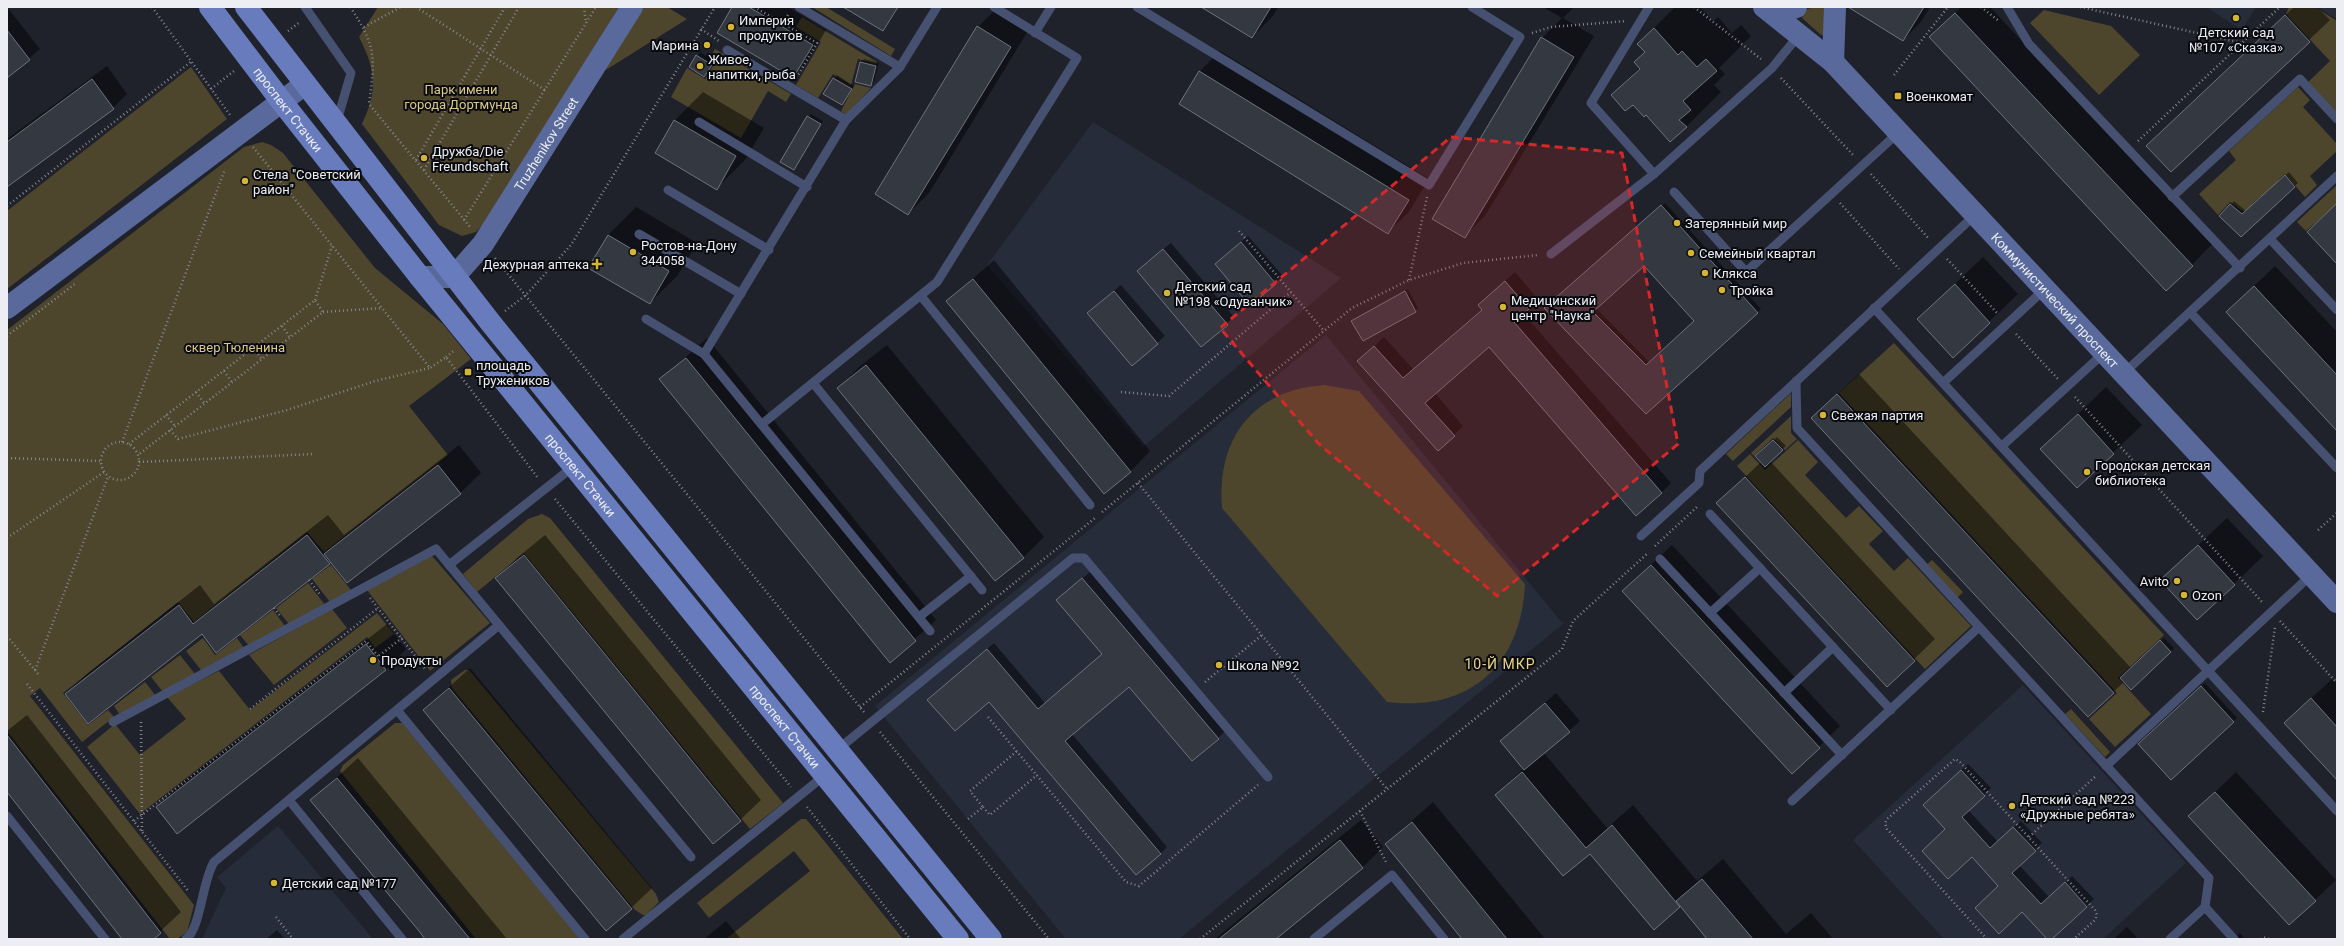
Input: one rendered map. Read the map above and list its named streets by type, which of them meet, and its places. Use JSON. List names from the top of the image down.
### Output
{
  "streets": {
    "main road": ["проспект Стачки", "Truzhenikov Street", "Коммунистический проспект"]
  },
  "crossings": [
    ["проспект Стачки", "Truzhenikov Street"]
  ],
  "districts": ["10-Й МКР"],
  "parks": ["Парк имени города Дортмунда", "сквер Тюленина"],
  "places": {
    "other": [
      "Детский сад №107 «Сказка»",
      "Империя продуктов",
      "Марина",
      "Живое, напитки, рыба",
      "Дружба/Die Freundschaft",
      "Стела \"Советский район\"",
      "Затерянный мир",
      "Ростов-на-Дону 344058",
      "Семейный квартал",
      "Клякса",
      "Тройка",
      "Детский сад №198 «Одуванчик»",
      "Медицинский центр \"Наука\"",
      "Свежая партия",
      "Городская детская библиотека",
      "Avito",
      "Ozon",
      "Продукты",
      "Школа №92",
      "Детский сад №223 «Дружные ребята»",
      "Детский сад №177"
    ],
    "transit": ["Военкомат", "площадь Тружеников"],
    "health": ["Дежурная аптека"]
  }
}
